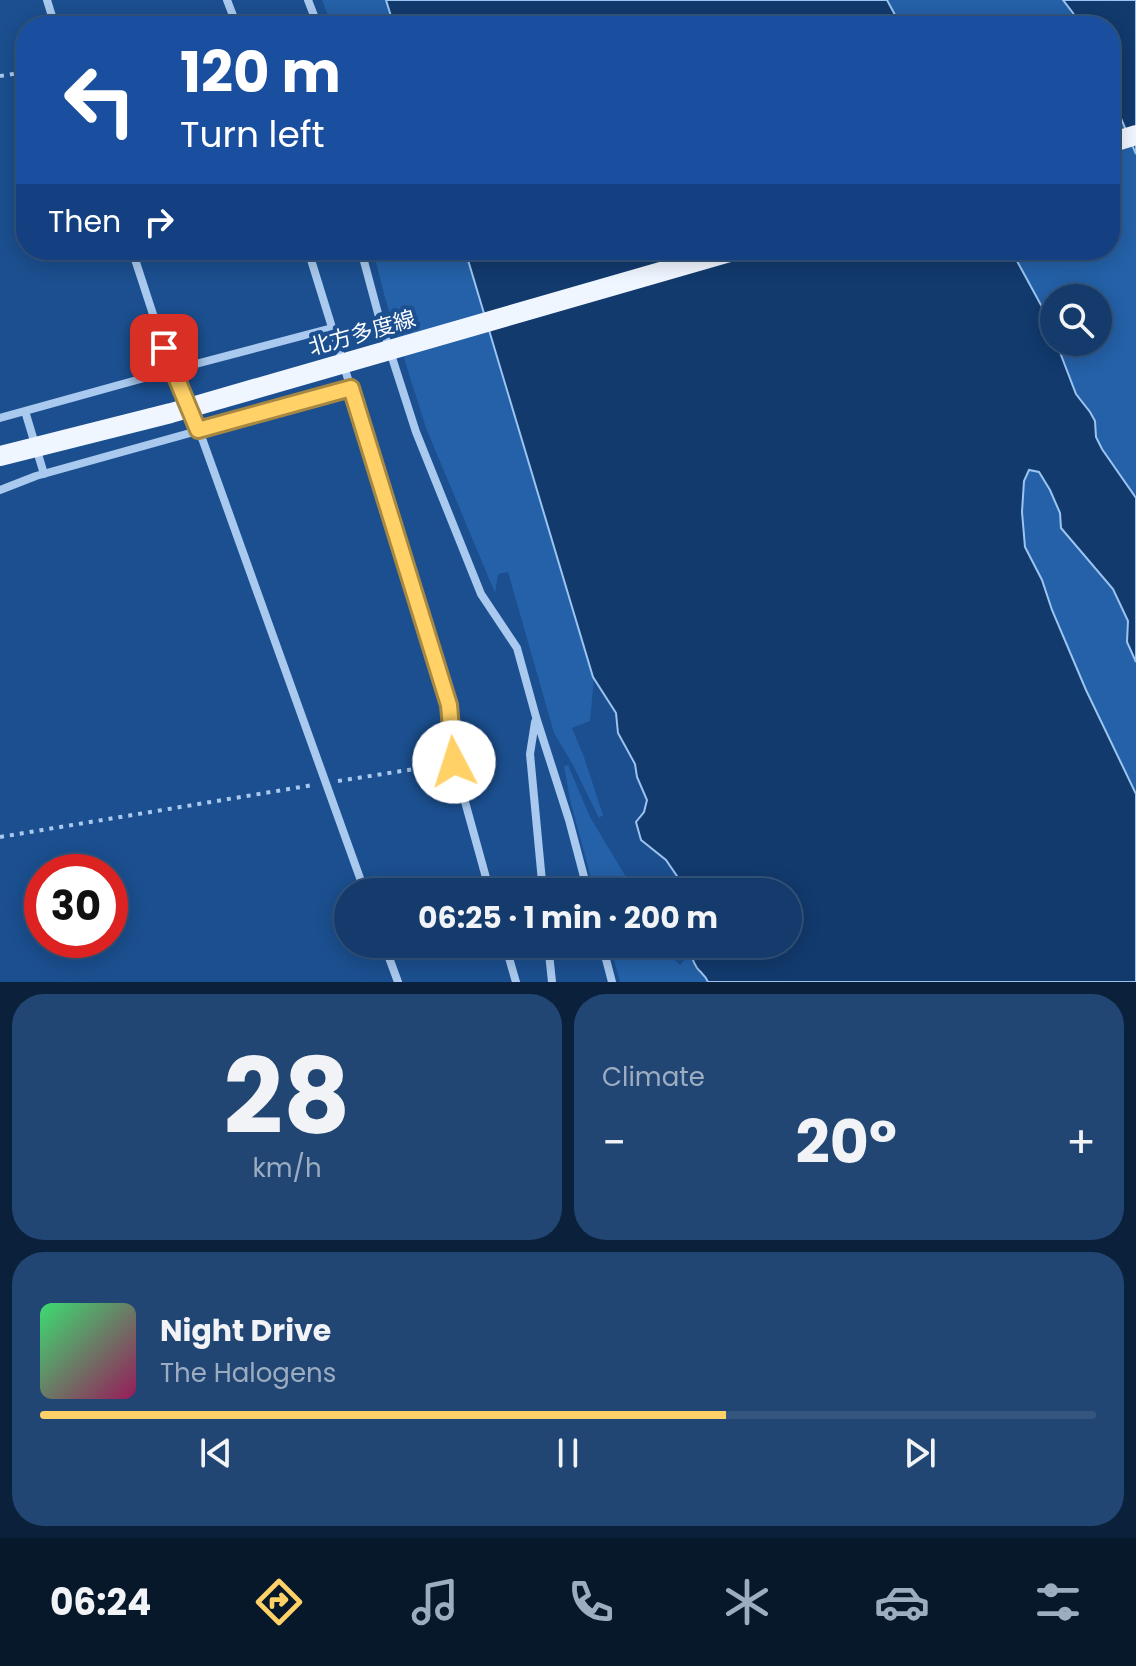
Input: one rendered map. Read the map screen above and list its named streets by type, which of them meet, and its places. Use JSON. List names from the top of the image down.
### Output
{
  "streets": {
    "main road": ["北方多度線"]
  },
  "page": {
    "turn": ["120 m", "Turn left"],
    "then": "Then",
    "limit": "30",
    "trip": "06:25 · 1 min · 200 m",
    "tile": [
      ["28", "km/h"],
      "Climate"
    ],
    "heat": ["−", "20°", "+"],
    "song": ["Night Drive", "The Halogens"],
    "tabs": "06:24"
  }
}
